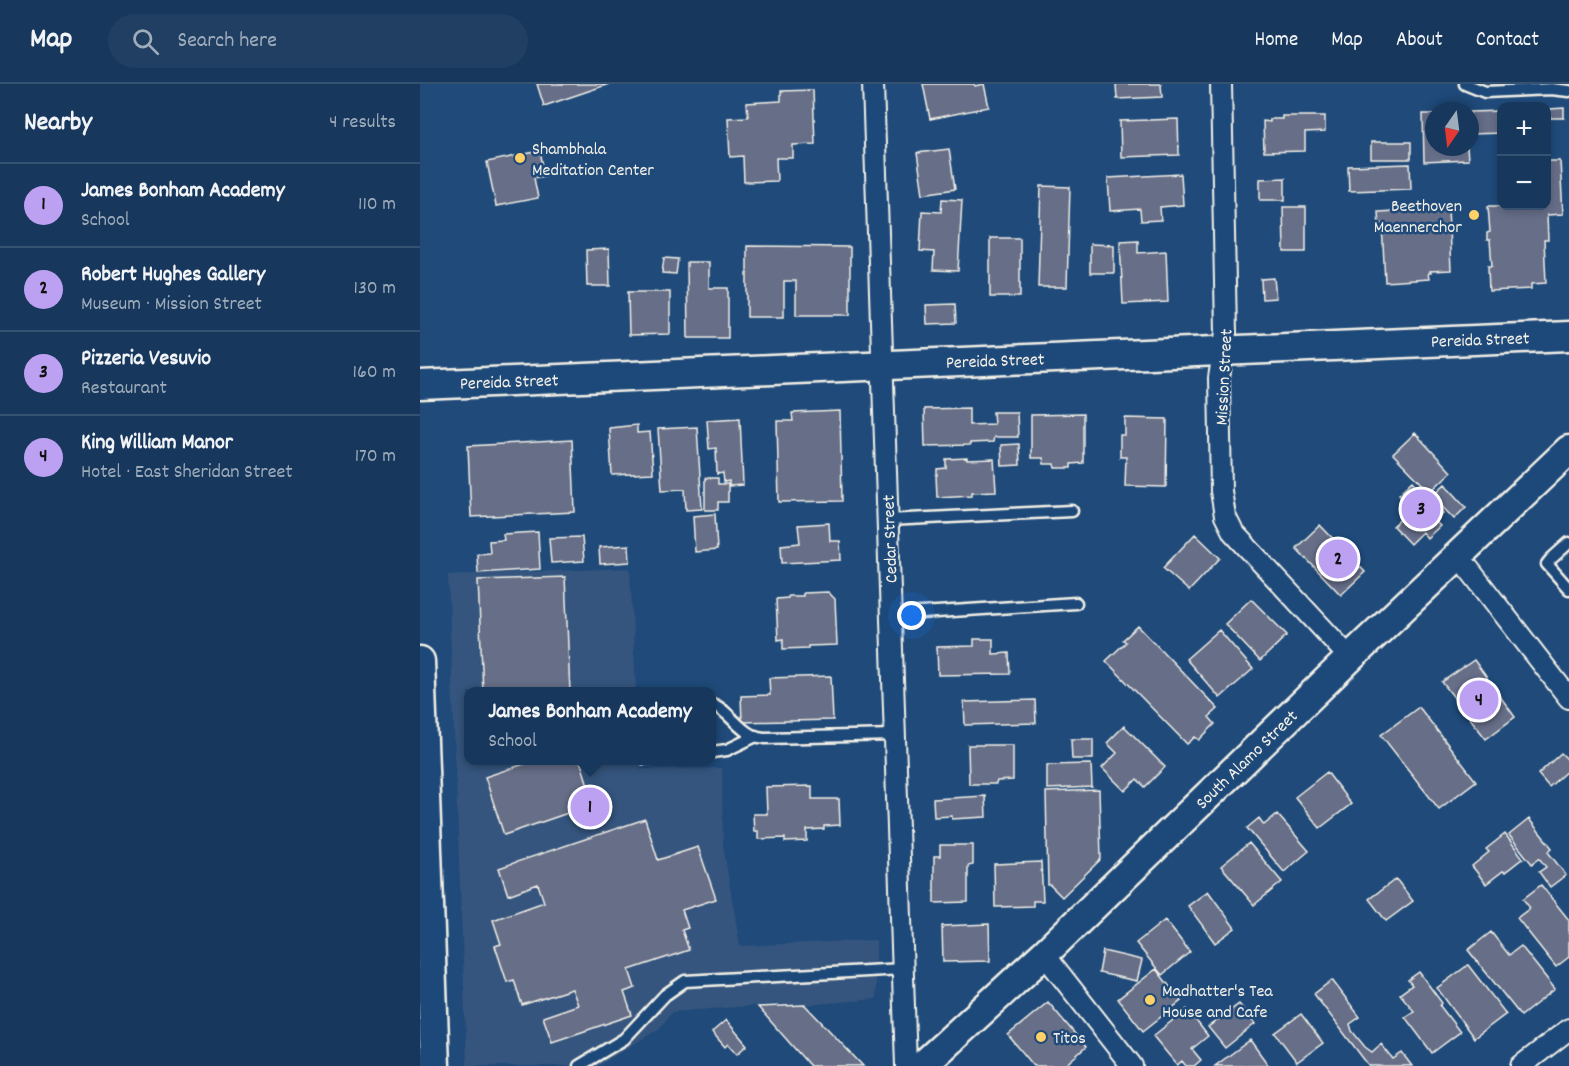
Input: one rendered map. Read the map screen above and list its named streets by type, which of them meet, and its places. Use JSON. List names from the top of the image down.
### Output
{
  "streets": {
    "main road": ["Pereida Street", "South Alamo Street"],
    "street": ["Mission Street", "Cedar Street"]
  },
  "crossings": [
    ["Pereida Street", "Mission Street"],
    ["Pereida Street", "Cedar Street"],
    ["Mission Street", "South Alamo Street"]
  ],
  "places": [
    "Shambhala Meditation Center",
    "Beethoven Maennerchor",
    "Madhatter's Tea House and Cafe",
    "Titos"
  ],
  "north": "bottom",
  "page": {
    "header": "Map",
    "search": "Search here",
    "nav": [
      "Home",
      "Map",
      "About",
      "Contact"
    ],
    "heading": ["Nearby", "4 results"],
    "map_buttons": ["+", "−"],
    "list": [
      {
        "mark": "1",
        "name": "James Bonham Academy",
        "note": "School",
        "value": "110 m"
      },
      {
        "mark": "2",
        "name": "Robert Hughes Gallery",
        "note": "Museum · Mission Street",
        "value": "130 m"
      },
      {
        "mark": "3",
        "name": "Pizzeria Vesuvio",
        "note": "Restaurant",
        "value": "160 m"
      },
      {
        "mark": "4",
        "name": "King William Manor",
        "note": "Hotel · East Sheridan Street",
        "value": "170 m"
      }
    ],
    "pins": [
      "3",
      "2",
      "4",
      "1"
    ],
    "popup": ["James Bonham Academy", "School"]
  }
}
